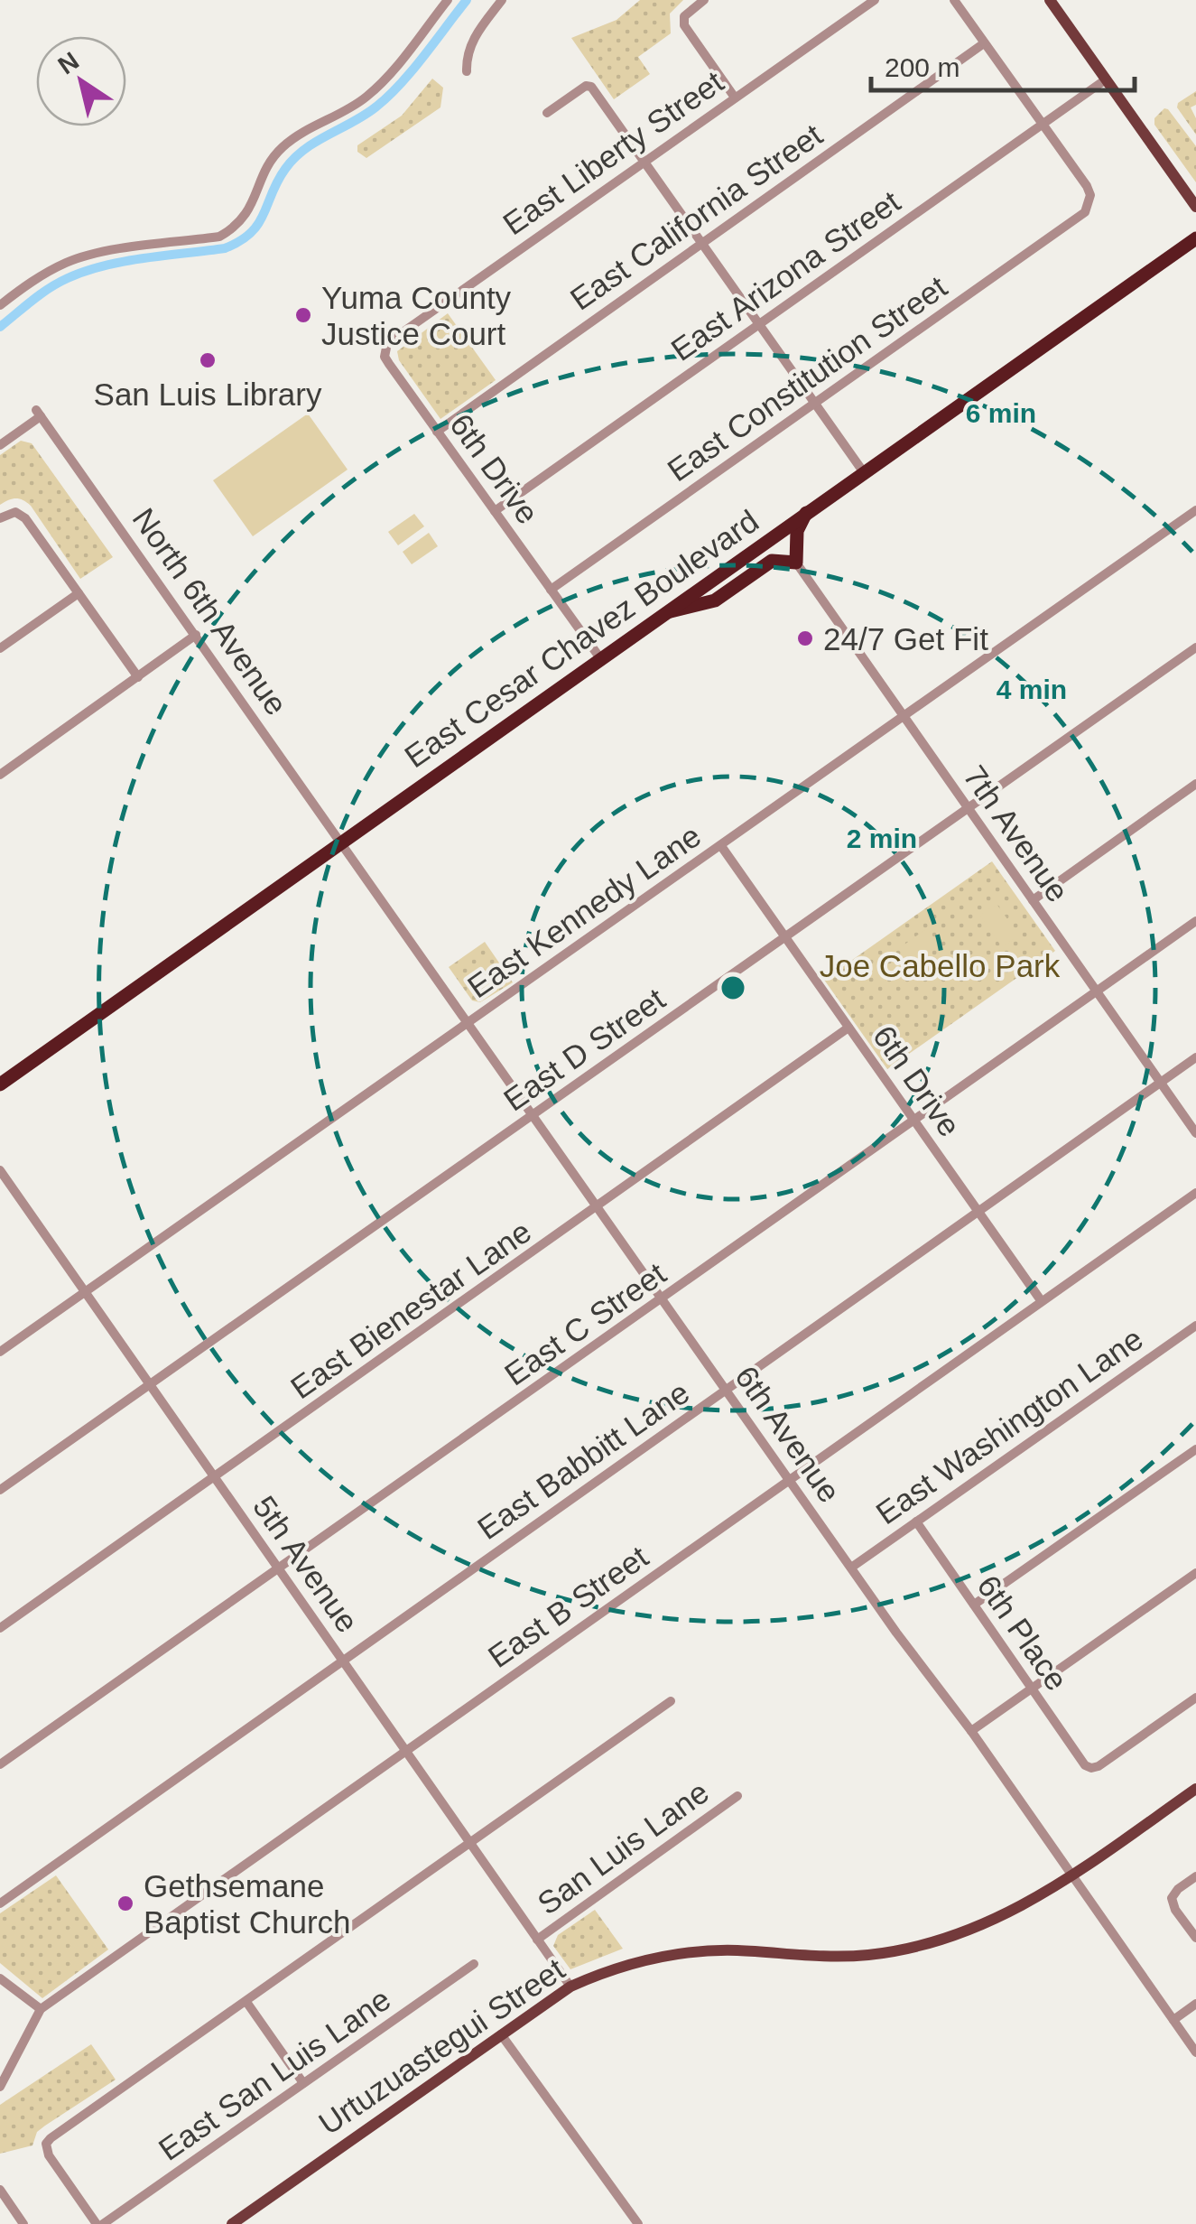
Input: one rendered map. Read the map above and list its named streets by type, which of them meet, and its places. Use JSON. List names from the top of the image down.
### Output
{
  "streets": {
    "highway": ["East Cesar Chavez Boulevard"],
    "main road": ["Urtuzuastegui Street"],
    "street": [
      "East Liberty Street",
      "East California Street",
      "East Arizona Street",
      "East Constitution Street",
      "6th Drive",
      "North 6th Avenue",
      "7th Avenue",
      "East Kennedy Lane",
      "East D Street",
      "East Bienestar Lane",
      "East C Street",
      "East Washington Lane",
      "6th Avenue",
      "East Babbitt Lane",
      "5th Avenue",
      "East B Street",
      "6th Place",
      "San Luis Lane",
      "East San Luis Lane"
    ]
  },
  "crossings": [
    ["East Liberty Street", "6th Drive"],
    ["East California Street", "6th Drive"],
    ["East Arizona Street", "East Constitution Street"],
    ["East Arizona Street", "6th Drive"],
    ["East Constitution Street", "6th Drive"],
    ["6th Drive", "East Cesar Chavez Boulevard"],
    ["6th Drive", "East Kennedy Lane"],
    ["6th Drive", "East D Street"],
    ["6th Drive", "East Bienestar Lane"],
    ["6th Drive", "East C Street"],
    ["6th Drive", "East Babbitt Lane"],
    ["6th Drive", "East B Street"],
    ["North 6th Avenue", "East Cesar Chavez Boulevard"],
    ["North 6th Avenue", "6th Avenue"],
    ["East Cesar Chavez Boulevard", "6th Avenue"],
    ["7th Avenue", "East Kennedy Lane"],
    ["7th Avenue", "East D Street"],
    ["7th Avenue", "East C Street"],
    ["7th Avenue", "East Babbitt Lane"],
    ["East Kennedy Lane", "6th Avenue"],
    ["East Kennedy Lane", "5th Avenue"],
    ["East D Street", "6th Avenue"],
    ["East D Street", "5th Avenue"],
    ["East Bienestar Lane", "6th Avenue"],
    ["East Bienestar Lane", "5th Avenue"],
    ["East C Street", "6th Avenue"],
    ["East C Street", "5th Avenue"],
    ["East Washington Lane", "6th Avenue"],
    ["East Washington Lane", "6th Place"],
    ["6th Avenue", "East Babbitt Lane"],
    ["6th Avenue", "East B Street"],
    ["6th Avenue", "Urtuzuastegui Street"],
    ["East Babbitt Lane", "5th Avenue"],
    ["5th Avenue", "East B Street"],
    ["5th Avenue", "San Luis Lane"],
    ["5th Avenue", "Urtuzuastegui Street"]
  ],
  "parks": ["Joe Cabello Park"],
  "places": [
    "Yuma County Justice Court",
    "San Luis Library",
    "24/7 Get Fit",
    "Gethsemane Baptist Church"
  ],
  "scale_bar": "200 m",
  "north": "top left",
  "rings": ["6 min", "4 min", "2 min"]
}
